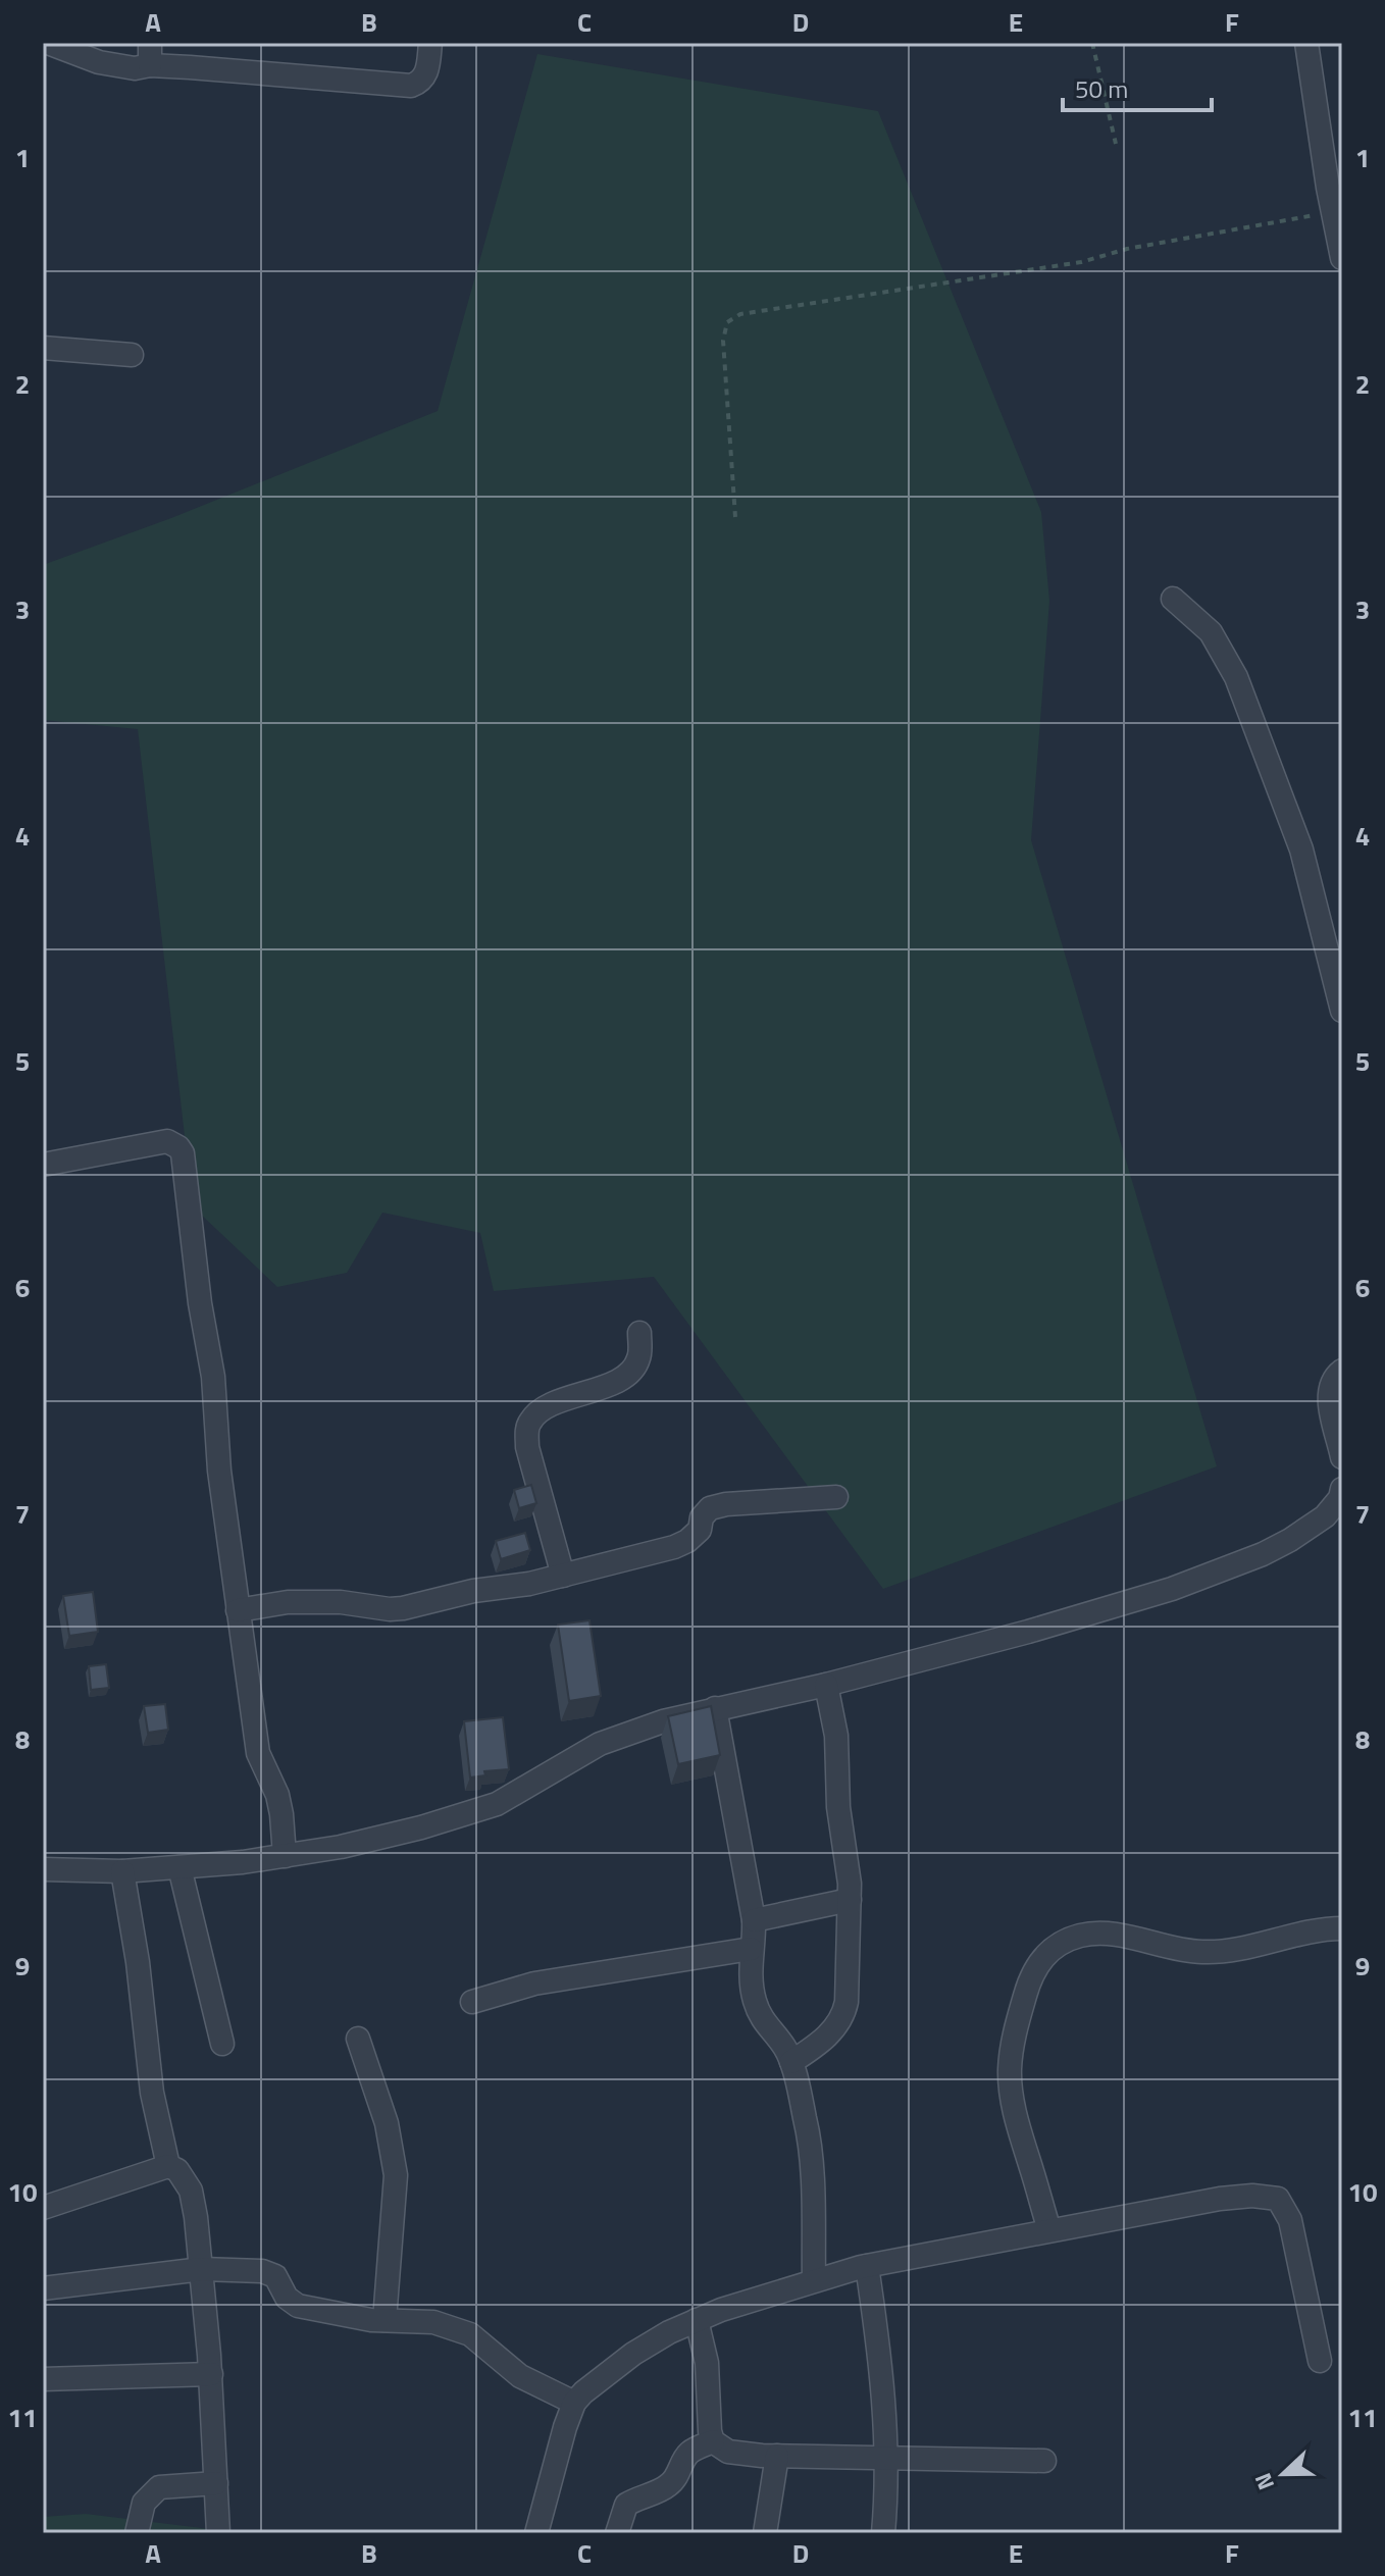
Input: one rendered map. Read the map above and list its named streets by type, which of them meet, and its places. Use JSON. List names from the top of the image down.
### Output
{
  "scale_bar": "50 m",
  "north": "left",
  "grid": {
    "columns": [
      "A",
      "B",
      "C",
      "D",
      "E",
      "F"
    ],
    "rows": [
      "1",
      "2",
      "3",
      "4",
      "5",
      "6",
      "7",
      "8",
      "9",
      "10",
      "11"
    ]
  }
}
